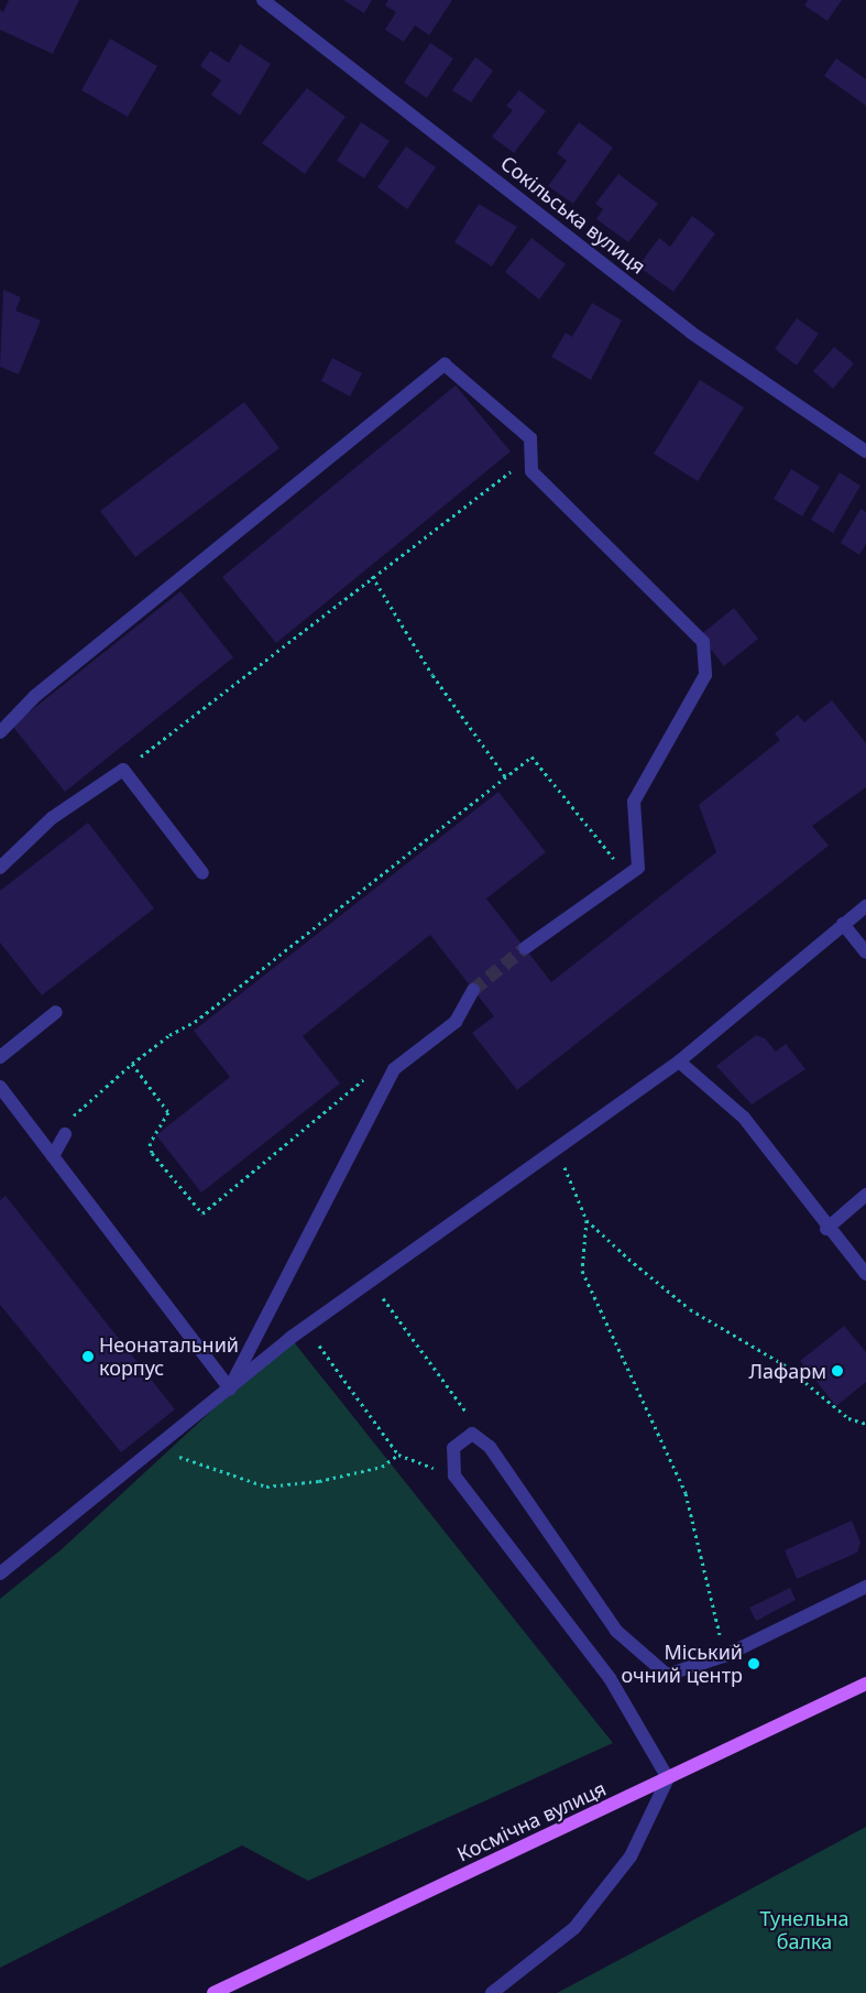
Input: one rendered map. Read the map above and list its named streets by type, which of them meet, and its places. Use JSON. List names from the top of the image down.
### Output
{
  "streets": {
    "main road": ["Космічна вулиця"],
    "street": ["Сокільська вулиця"]
  },
  "parks": ["Тунельна балка"],
  "places": ["Неонатальний корпус", "Лафарм", "Міський очний центр"]
}
